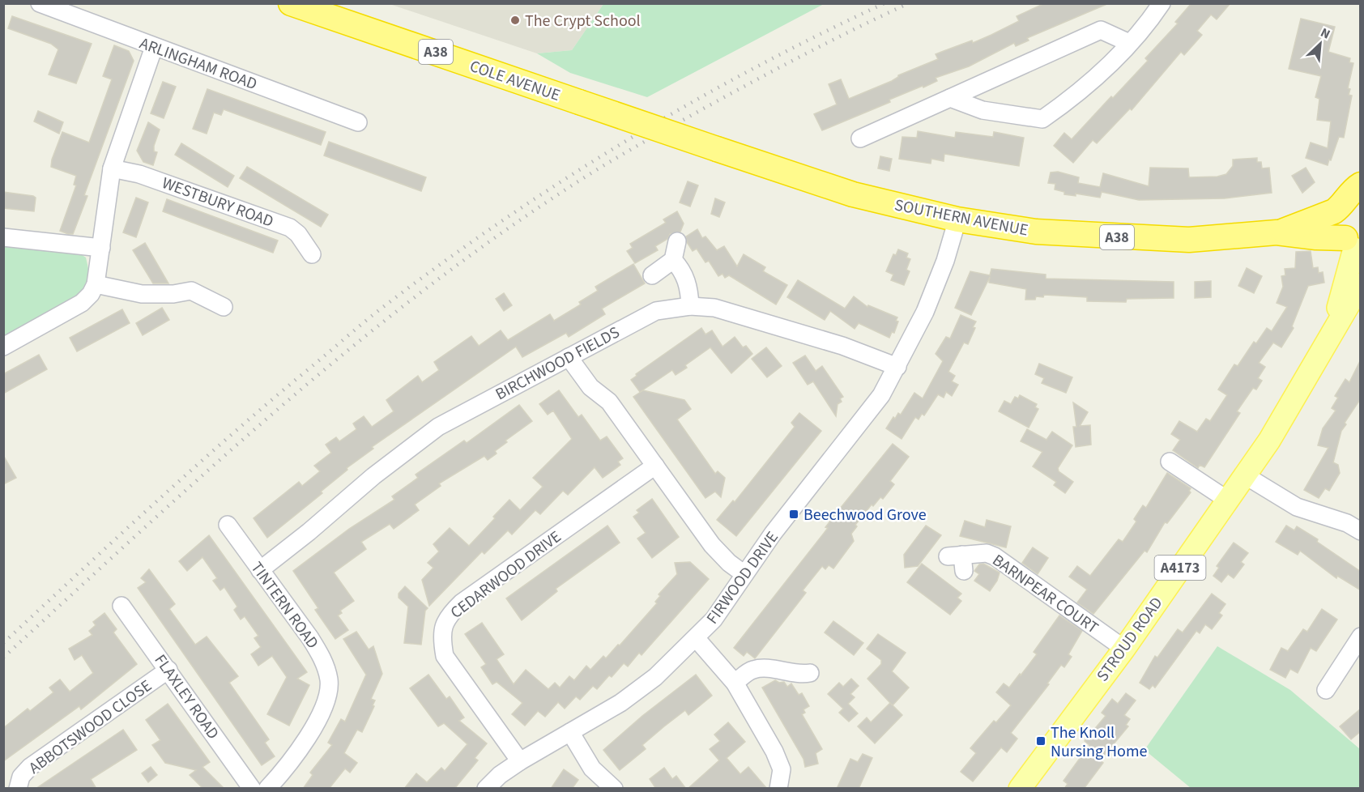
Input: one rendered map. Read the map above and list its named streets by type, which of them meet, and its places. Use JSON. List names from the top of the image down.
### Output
{
  "streets": {
    "highway": ["A38", "COLE AVENUE", "SOUTHERN AVENUE"],
    "main road": ["A4173", "STROUD ROAD"],
    "street": [
      "ARLINGHAM ROAD",
      "WESTBURY ROAD",
      "BIRCHWOOD FIELDS",
      "CEDARWOOD DRIVE",
      "FIRWOOD DRIVE",
      "BARNPEAR COURT",
      "TINTERN ROAD",
      "FLAXLEY ROAD",
      "ABBOTSWOOD CLOSE"
    ]
  },
  "crossings": [
    ["A38", "SOUTHERN AVENUE"],
    ["A38", "A4173"],
    ["COLE AVENUE", "SOUTHERN AVENUE"],
    ["SOUTHERN AVENUE", "FIRWOOD DRIVE"],
    ["BIRCHWOOD FIELDS", "FIRWOOD DRIVE"],
    ["BIRCHWOOD FIELDS", "TINTERN ROAD"],
    ["A4173", "STROUD ROAD"],
    ["CEDARWOOD DRIVE", "FIRWOOD DRIVE"],
    ["BARNPEAR COURT", "STROUD ROAD"],
    ["FLAXLEY ROAD", "ABBOTSWOOD CLOSE"]
  ],
  "places": {
    "other": ["The Crypt School"],
    "transit": ["Beechwood Grove", "The Knoll Nursing Home"]
  },
  "north": "top right"
}
